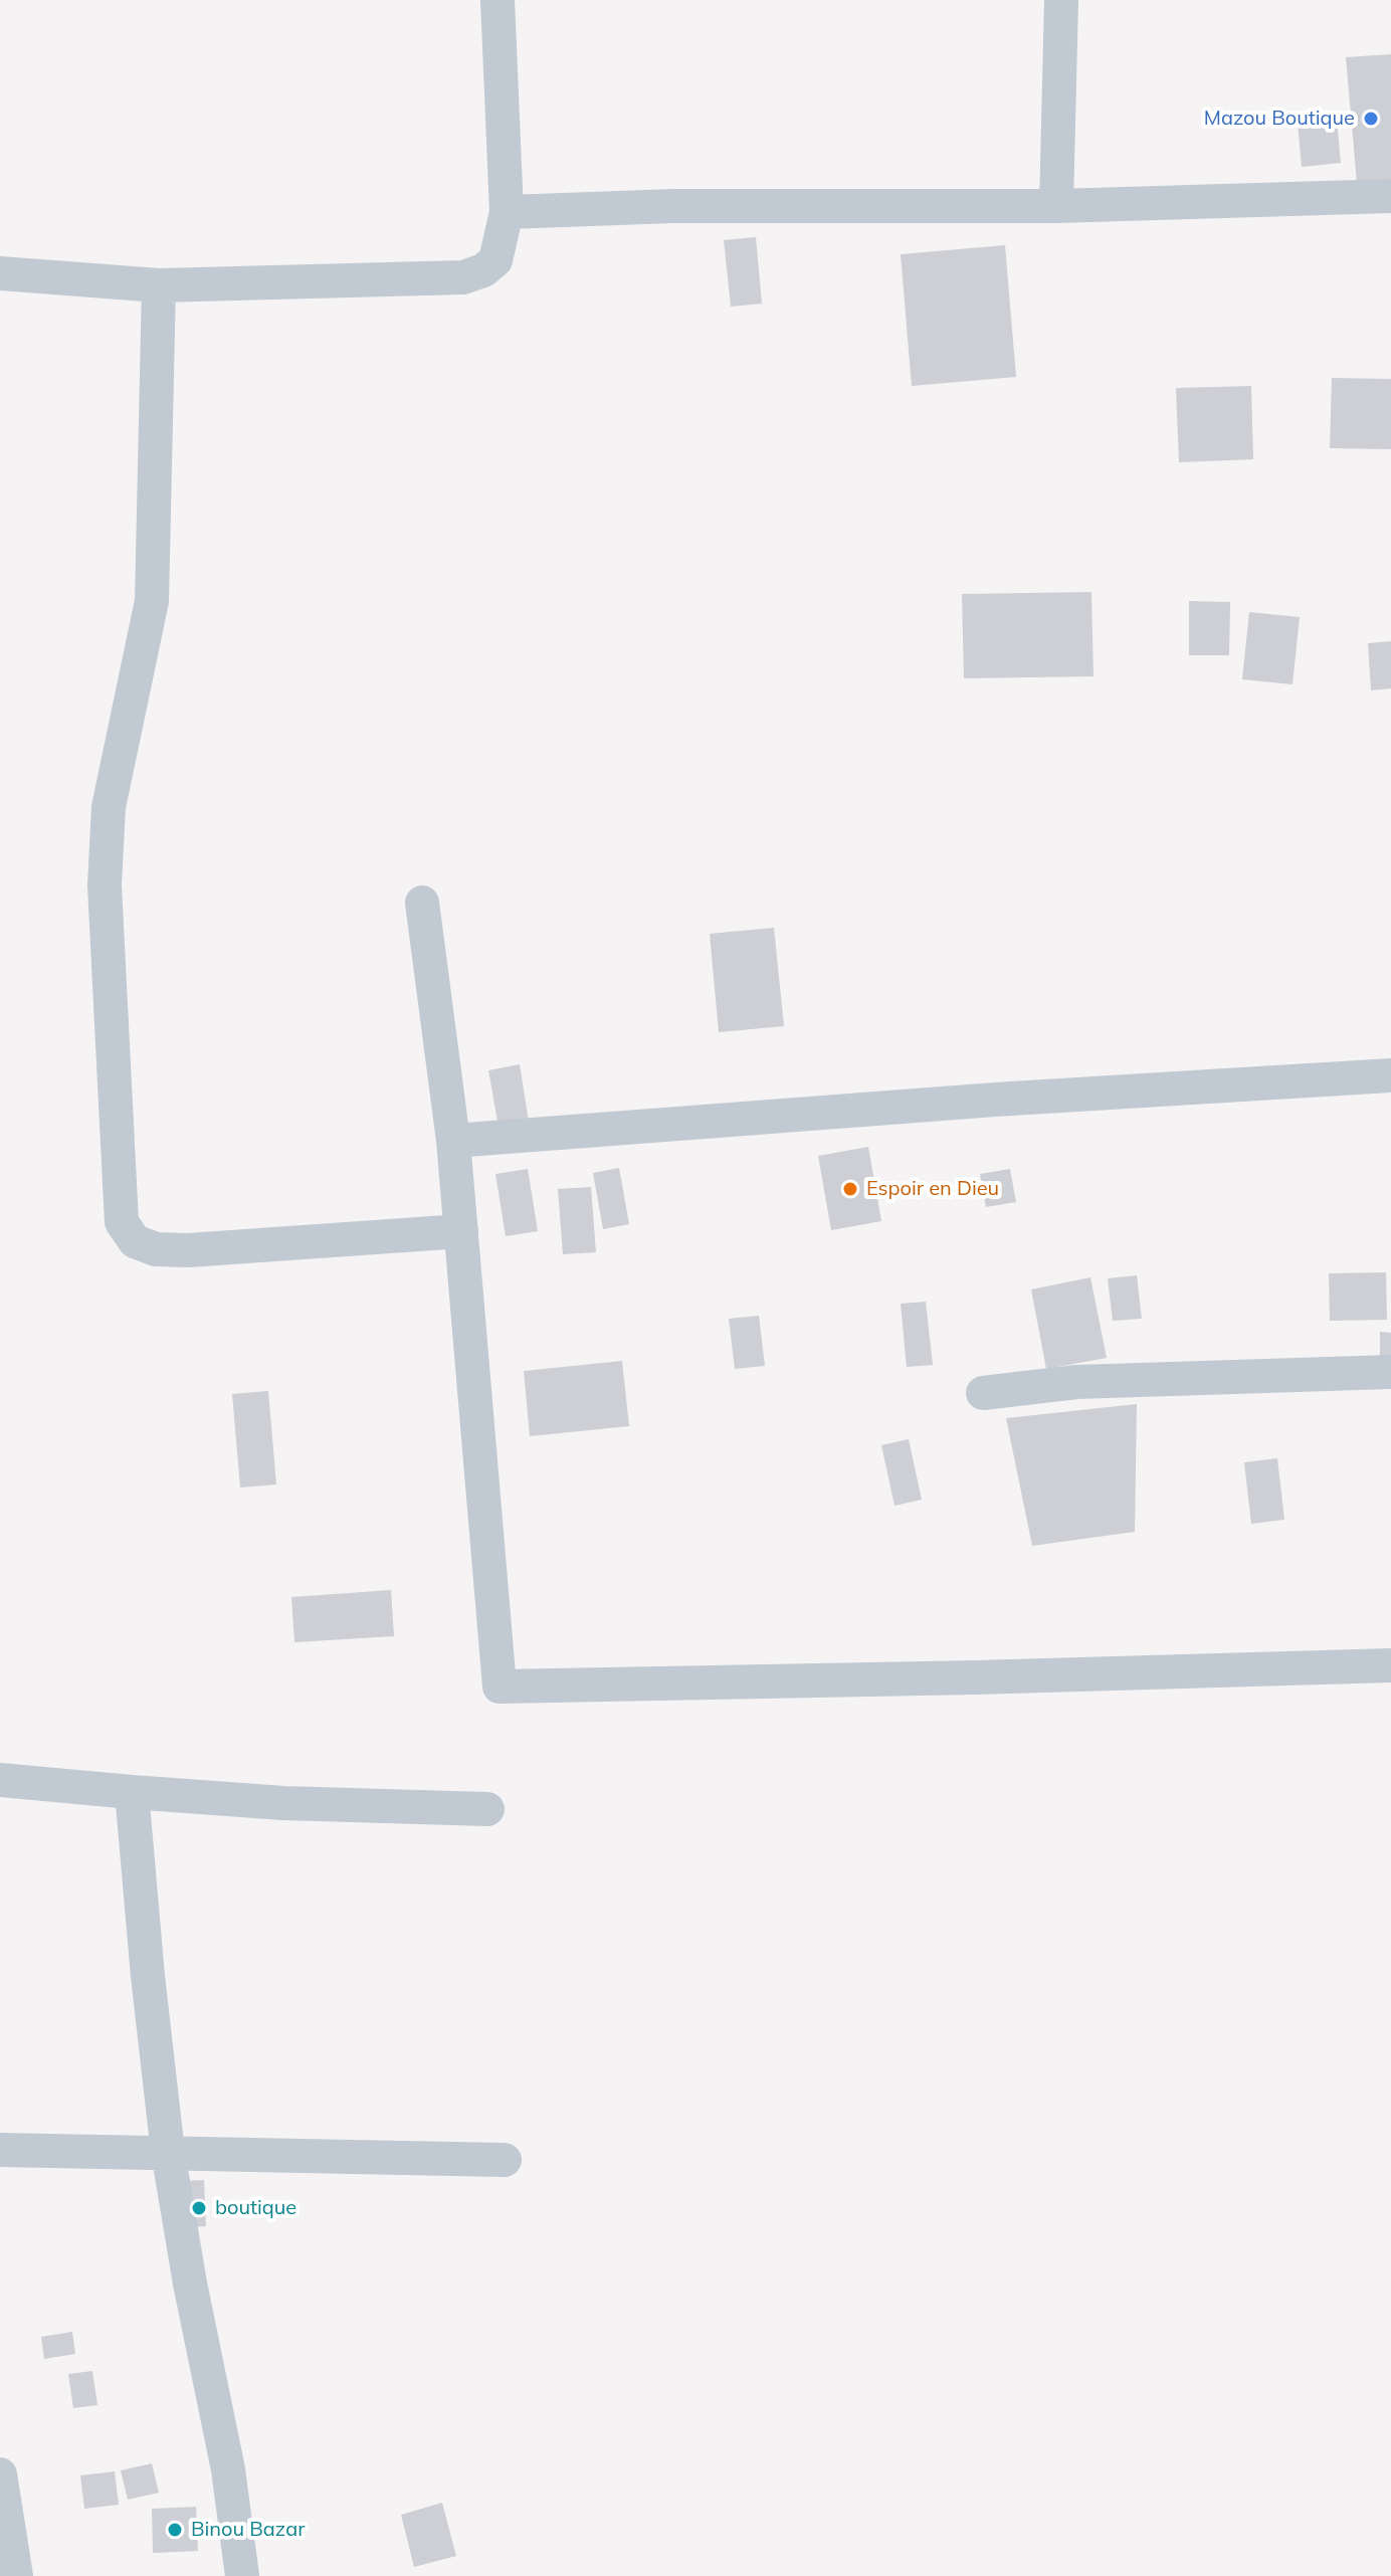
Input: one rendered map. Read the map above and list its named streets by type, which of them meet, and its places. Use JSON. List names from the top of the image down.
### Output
{
  "places": [
    "Mazou Boutique",
    "Espoir en Dieu",
    "boutique",
    "Binou Bazar"
  ]
}
